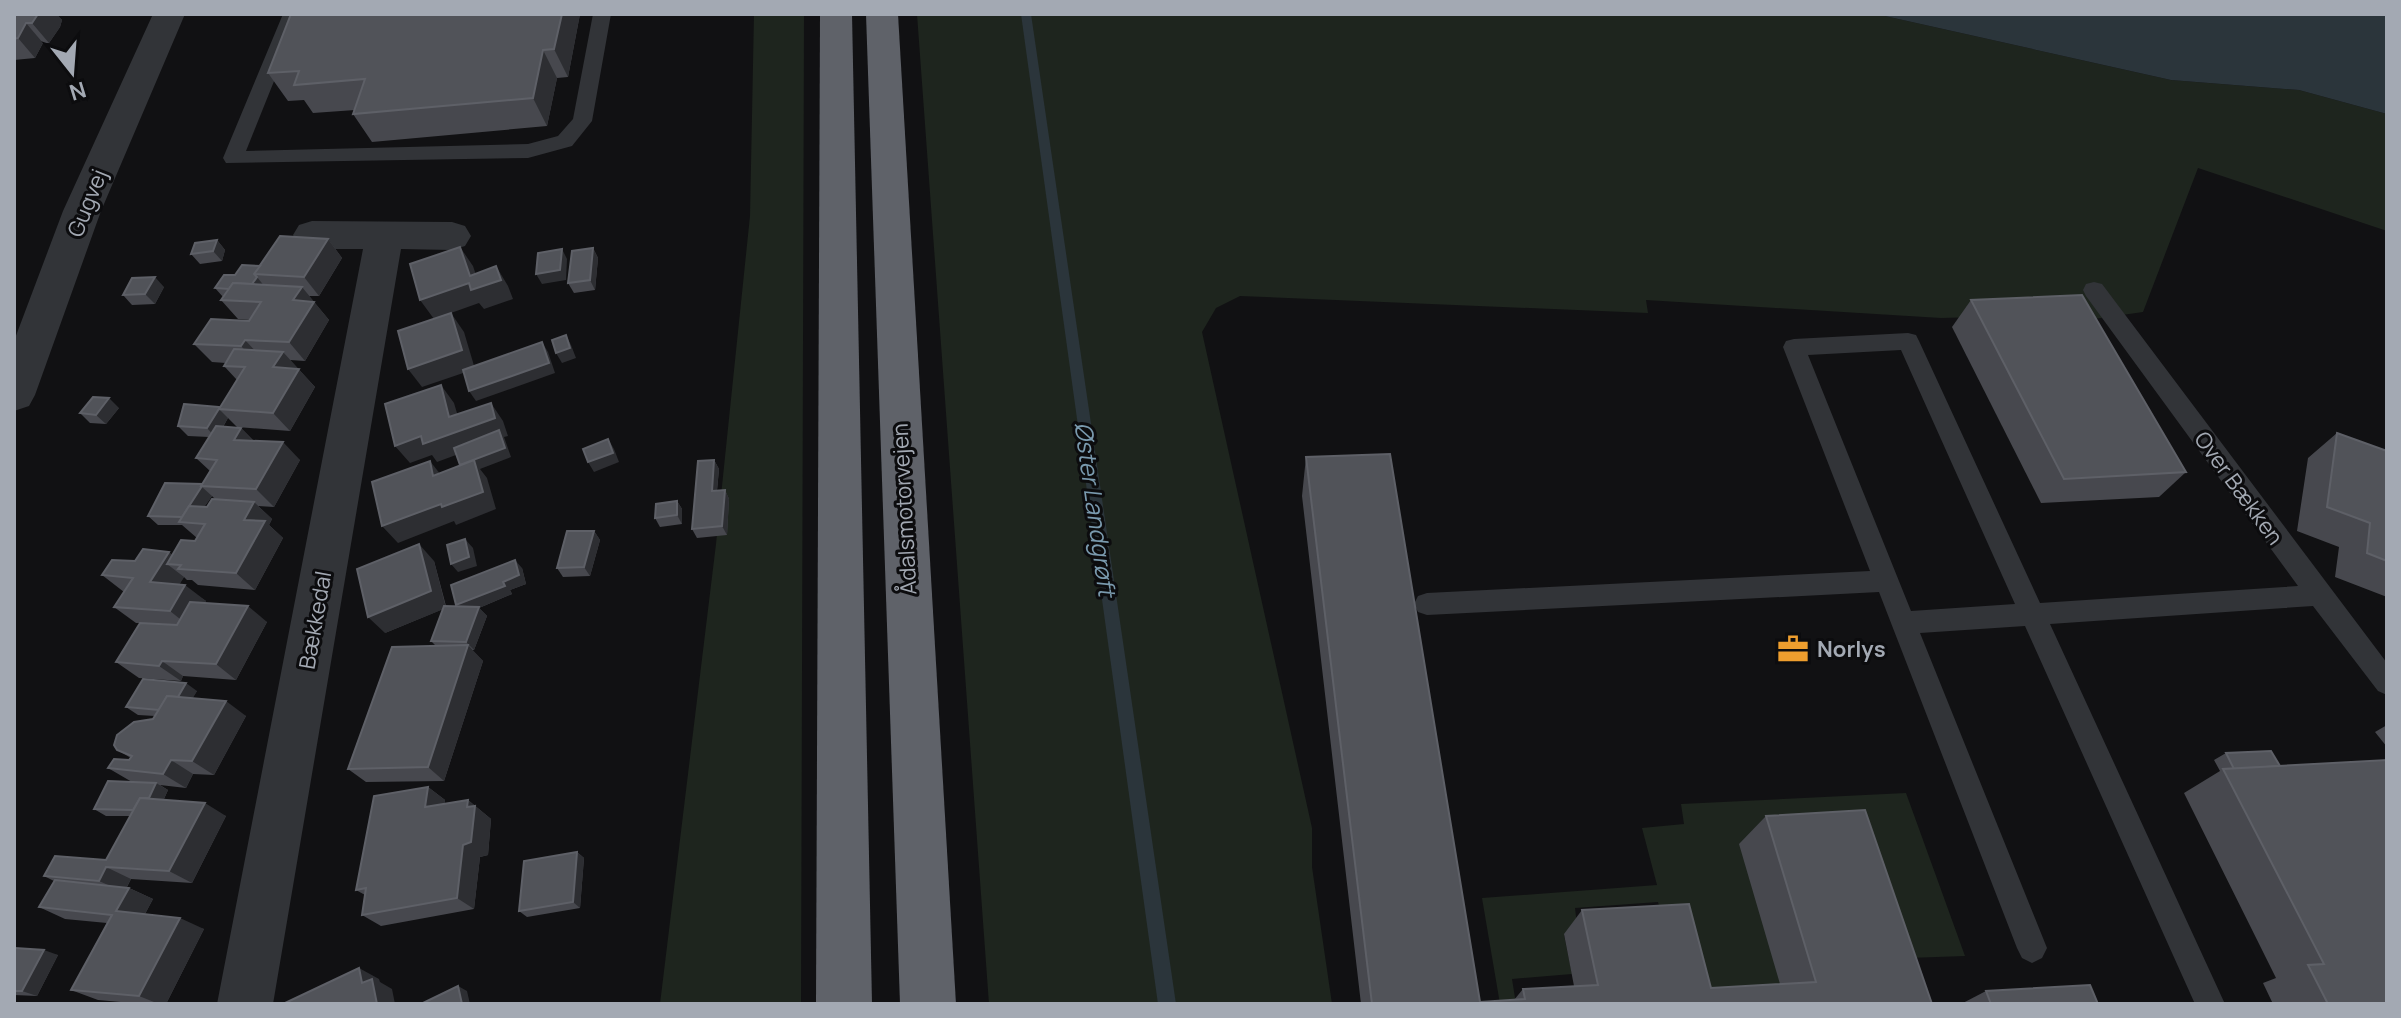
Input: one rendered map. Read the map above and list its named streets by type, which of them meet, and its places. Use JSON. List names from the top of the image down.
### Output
{
  "streets": {
    "highway": ["Ådalsmotorvejen"],
    "street": ["Gugvej", "Bækkedal"],
    "lane": ["Over Bækken"]
  },
  "water": ["Øster Landgrøft"],
  "places": {
    "office": ["Norlys"]
  },
  "north": "bottom"
}
